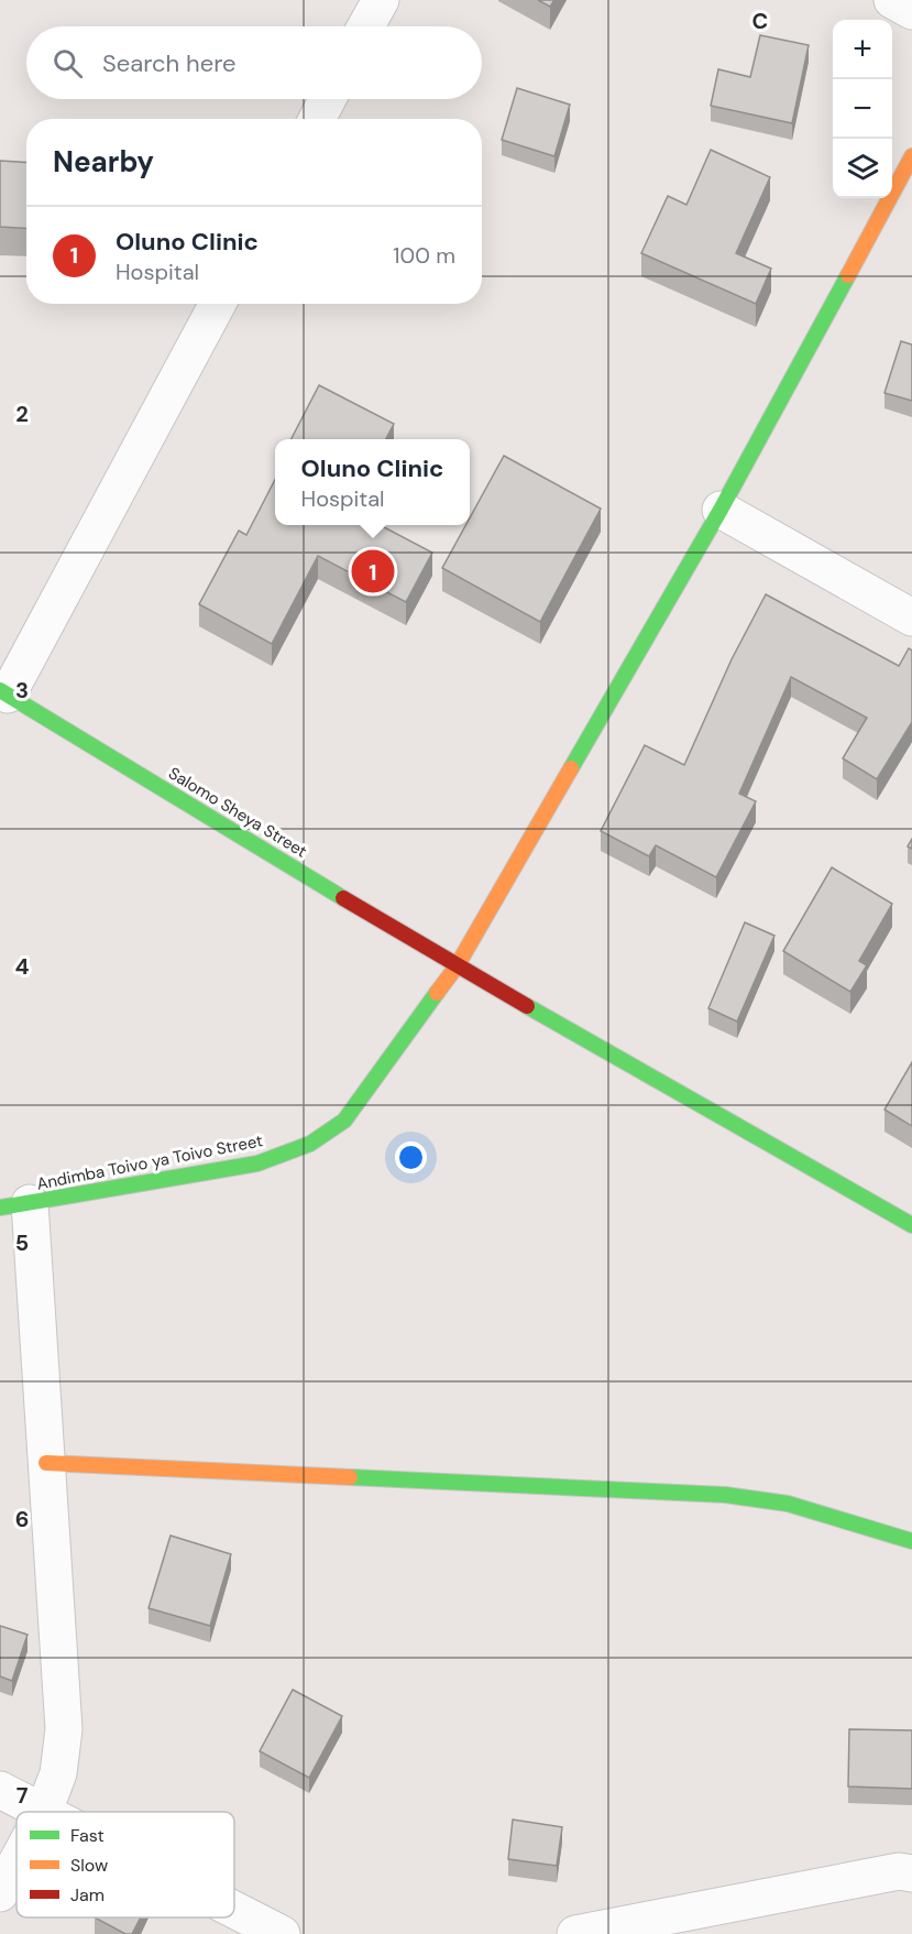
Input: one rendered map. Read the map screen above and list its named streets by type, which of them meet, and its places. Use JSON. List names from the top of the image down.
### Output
{
  "streets": {
    "street": ["Salomo Sheya Street", "Andimba Toivo ya Toivo Street"]
  },
  "crossings": [
    ["Salomo Sheya Street", "Andimba Toivo ya Toivo Street"]
  ],
  "legend": ["Fast", "Slow", "Jam"],
  "page": {
    "map_buttons": ["+", "−"],
    "search": "Search here",
    "heading": "Nearby",
    "list": [
      {
        "mark": "1",
        "name": "Oluno Clinic",
        "note": "Hospital",
        "value": "100 m"
      }
    ],
    "popup": ["Oluno Clinic", "Hospital"],
    "pins": "1"
  },
  "grid": {
    "columns": ["C"],
    "rows": [
      "2",
      "3",
      "4",
      "5",
      "6",
      "7"
    ]
  }
}
